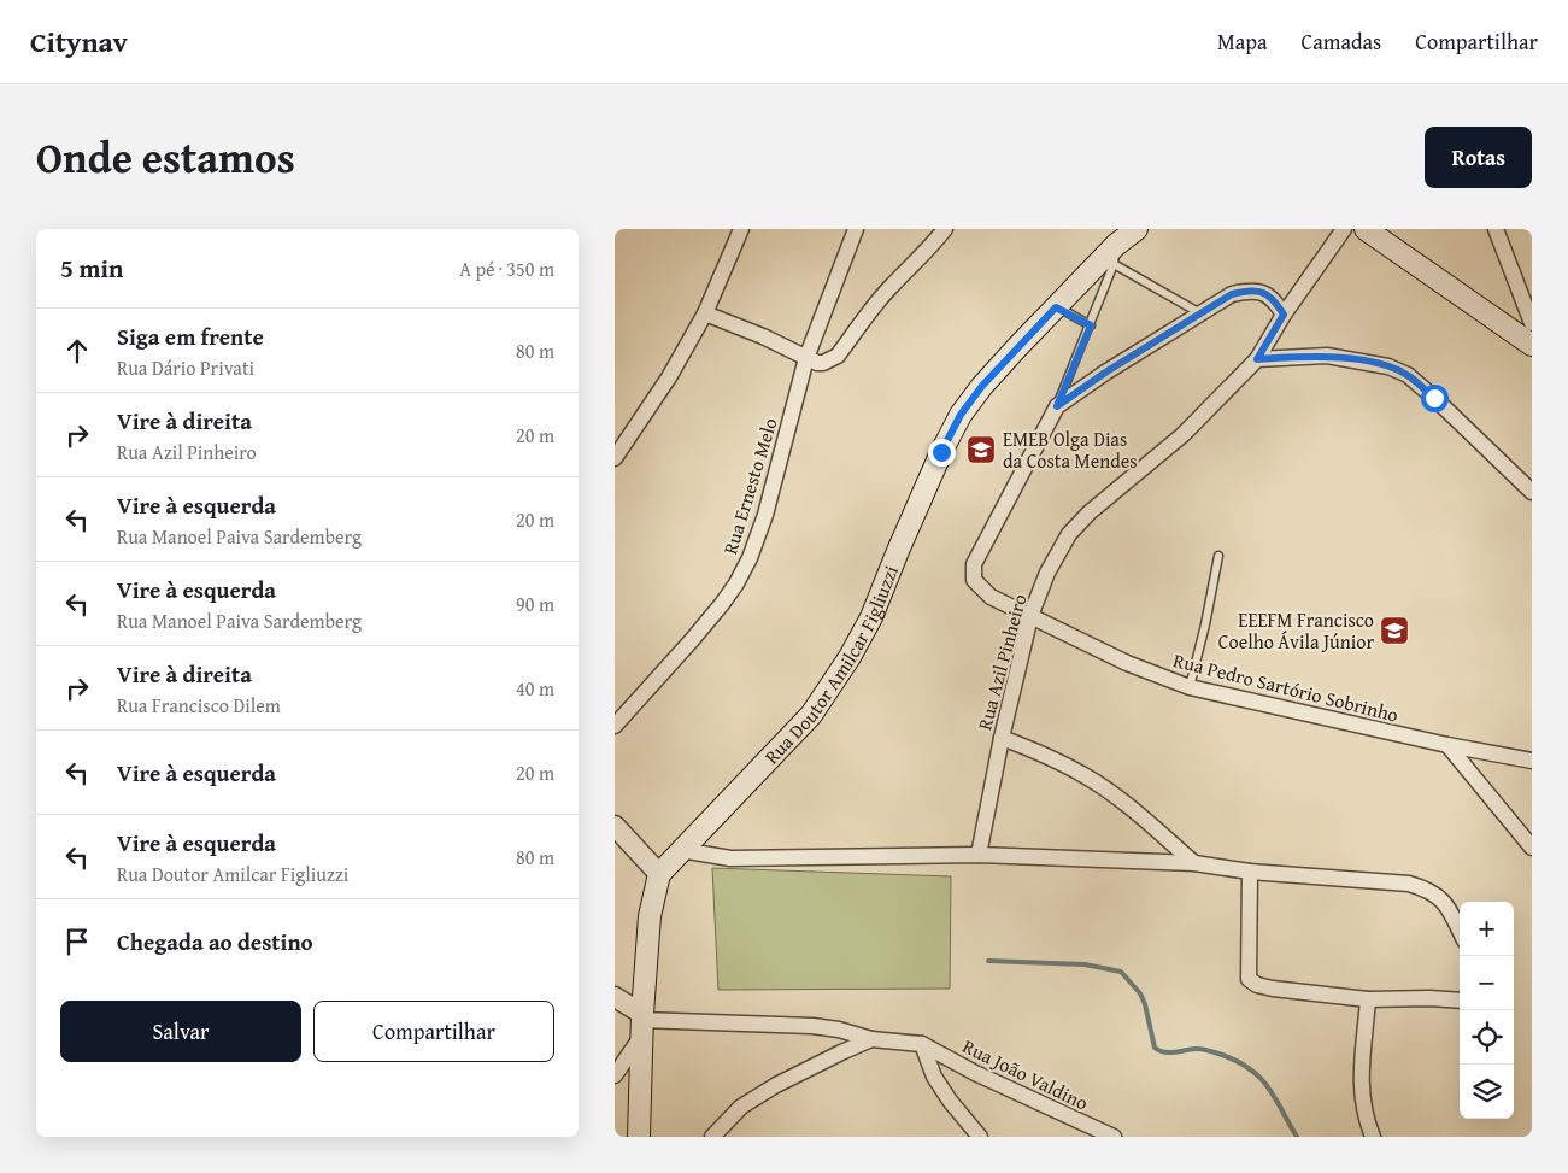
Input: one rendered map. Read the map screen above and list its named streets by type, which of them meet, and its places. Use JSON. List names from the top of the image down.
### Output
{
  "streets": {
    "main road": ["Rua Doutor Amilcar Figliuzzi"],
    "street": [
      "Rua Ernesto Melo",
      "Rua Azil Pinheiro",
      "Rua Pedro Sartório Sobrinho",
      "Rua João Valdino"
    ]
  },
  "crossings": [
    ["Rua Azil Pinheiro", "Rua Pedro Sartório Sobrinho"]
  ],
  "places": {
    "school or university": ["EMEB Olga Dias da Costa Mendes", "EEEFM Francisco Coelho Ávila Júnior"]
  },
  "page": {
    "header": "Citynav",
    "nav": ["Mapa", "Camadas", "Compartilhar"],
    "title": "Onde estamos",
    "buttons": [
      "Rotas",
      ["Salvar", "Compartilhar"]
    ],
    "heading": ["5 min", "A pé · 350 m"],
    "list": [
      ["Siga em frente", "Rua Dário Privati", "80 m"],
      ["Vire à direita", "Rua Azil Pinheiro", "20 m"],
      ["Vire à esquerda", "Rua Manoel Paiva Sardemberg", "20 m"],
      ["Vire à esquerda", "Rua Manoel Paiva Sardemberg", "90 m"],
      ["Vire à direita", "Rua Francisco Dilem", "40 m"],
      ["Vire à esquerda", "20 m"],
      ["Vire à esquerda", "Rua Doutor Amilcar Figliuzzi", "80 m"],
      "Chegada ao destino"
    ],
    "map_buttons": ["+", "−"]
  }
}
